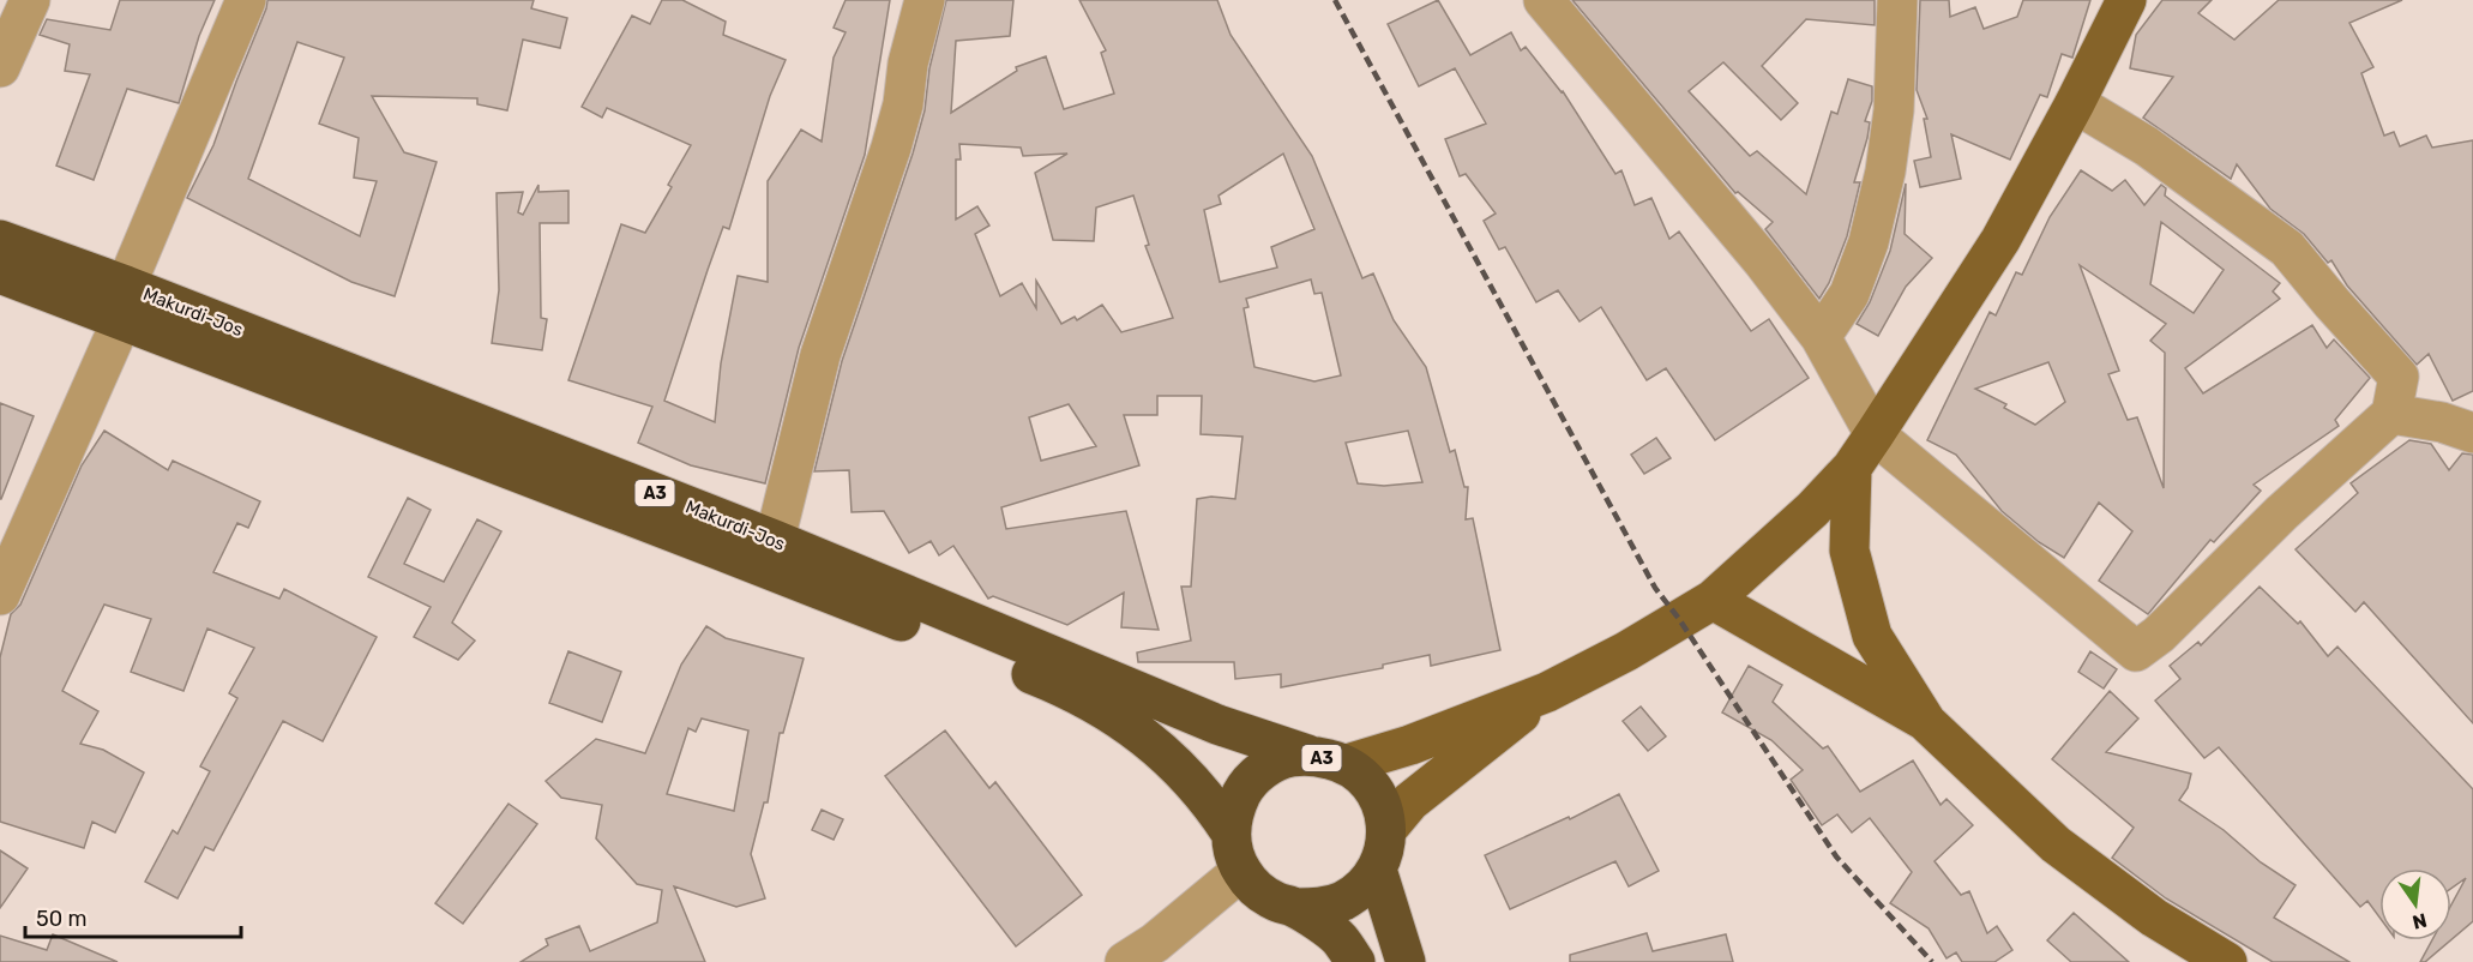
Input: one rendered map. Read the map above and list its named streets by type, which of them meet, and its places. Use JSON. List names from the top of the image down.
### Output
{
  "streets": {
    "highway": ["Makurdi-Jos", "A3"]
  },
  "crossings": [
    ["Makurdi-Jos", "A3"]
  ],
  "scale_bar": "50 m",
  "north": "bottom"
}
